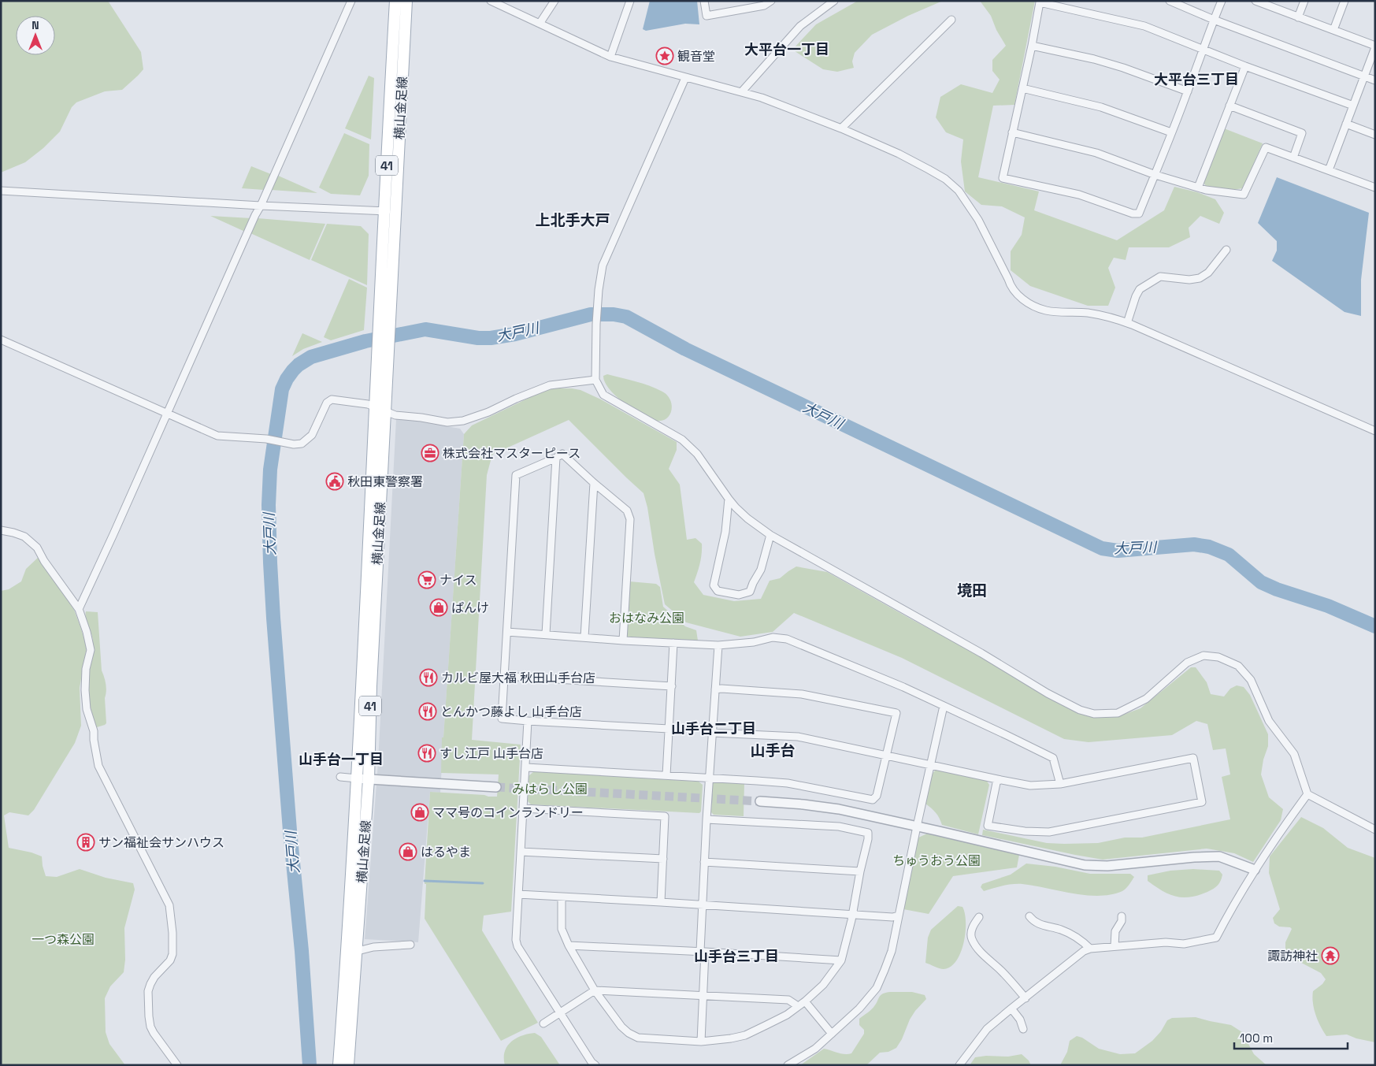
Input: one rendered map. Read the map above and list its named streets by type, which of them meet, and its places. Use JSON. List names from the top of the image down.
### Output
{
  "streets": {
    "main road": ["横山金足線", "41"]
  },
  "districts": [
    "大平台一丁目",
    "大平台三丁目",
    "上北手大戸",
    "境田",
    "山手台二丁目",
    "山手台",
    "山手台一丁目",
    "山手台三丁目"
  ],
  "water": ["大戸川"],
  "parks": [
    "おはなみ公園",
    "みはらし公園",
    "ちゅうおう公園",
    "一つ森公園"
  ],
  "places": {
    "place": ["観音堂"],
    "office": ["株式会社マスターピース"],
    "public building": ["秋田東警察署"],
    "supermarket": ["ナイス"],
    "shop": ["ぱんけ", "ママ号のコインランドリー", "はるやま"],
    "restaurant": ["カルビ屋大福 秋田山手台店", "とんかつ藤よし 山手台店", "すし江戸 山手台店"],
    "building": ["サン福祉会サンハウス"],
    "temple": ["諏訪神社"]
  },
  "scale_bar": "100 m",
  "north": "top"
}
